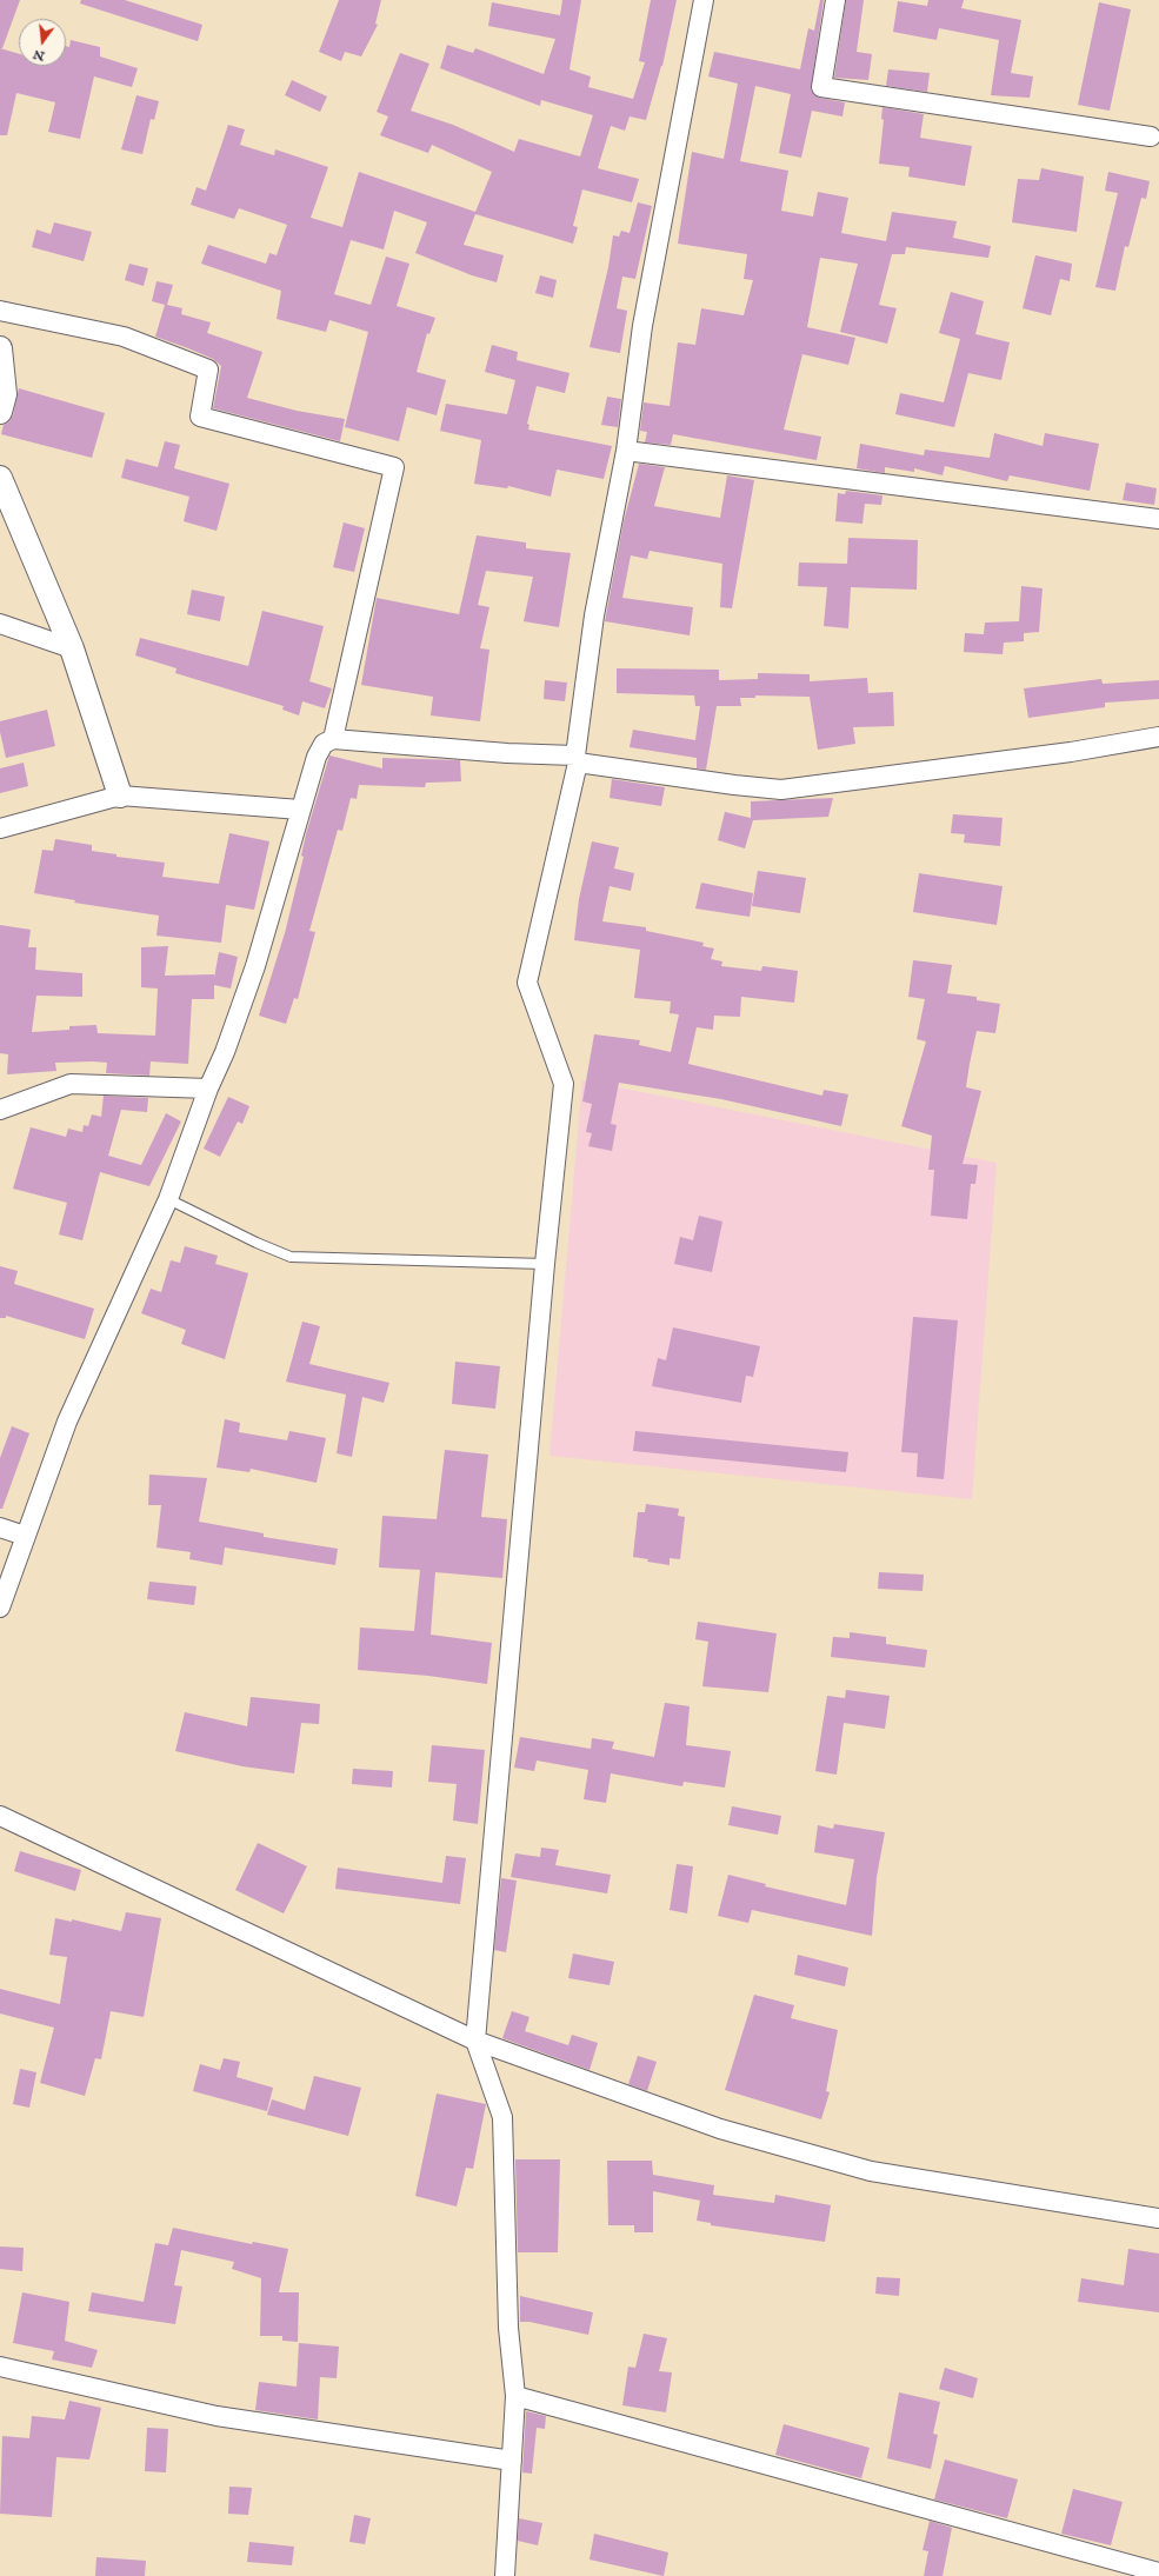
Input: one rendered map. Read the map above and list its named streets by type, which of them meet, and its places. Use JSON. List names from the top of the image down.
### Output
{
  "north": "bottom"
}
